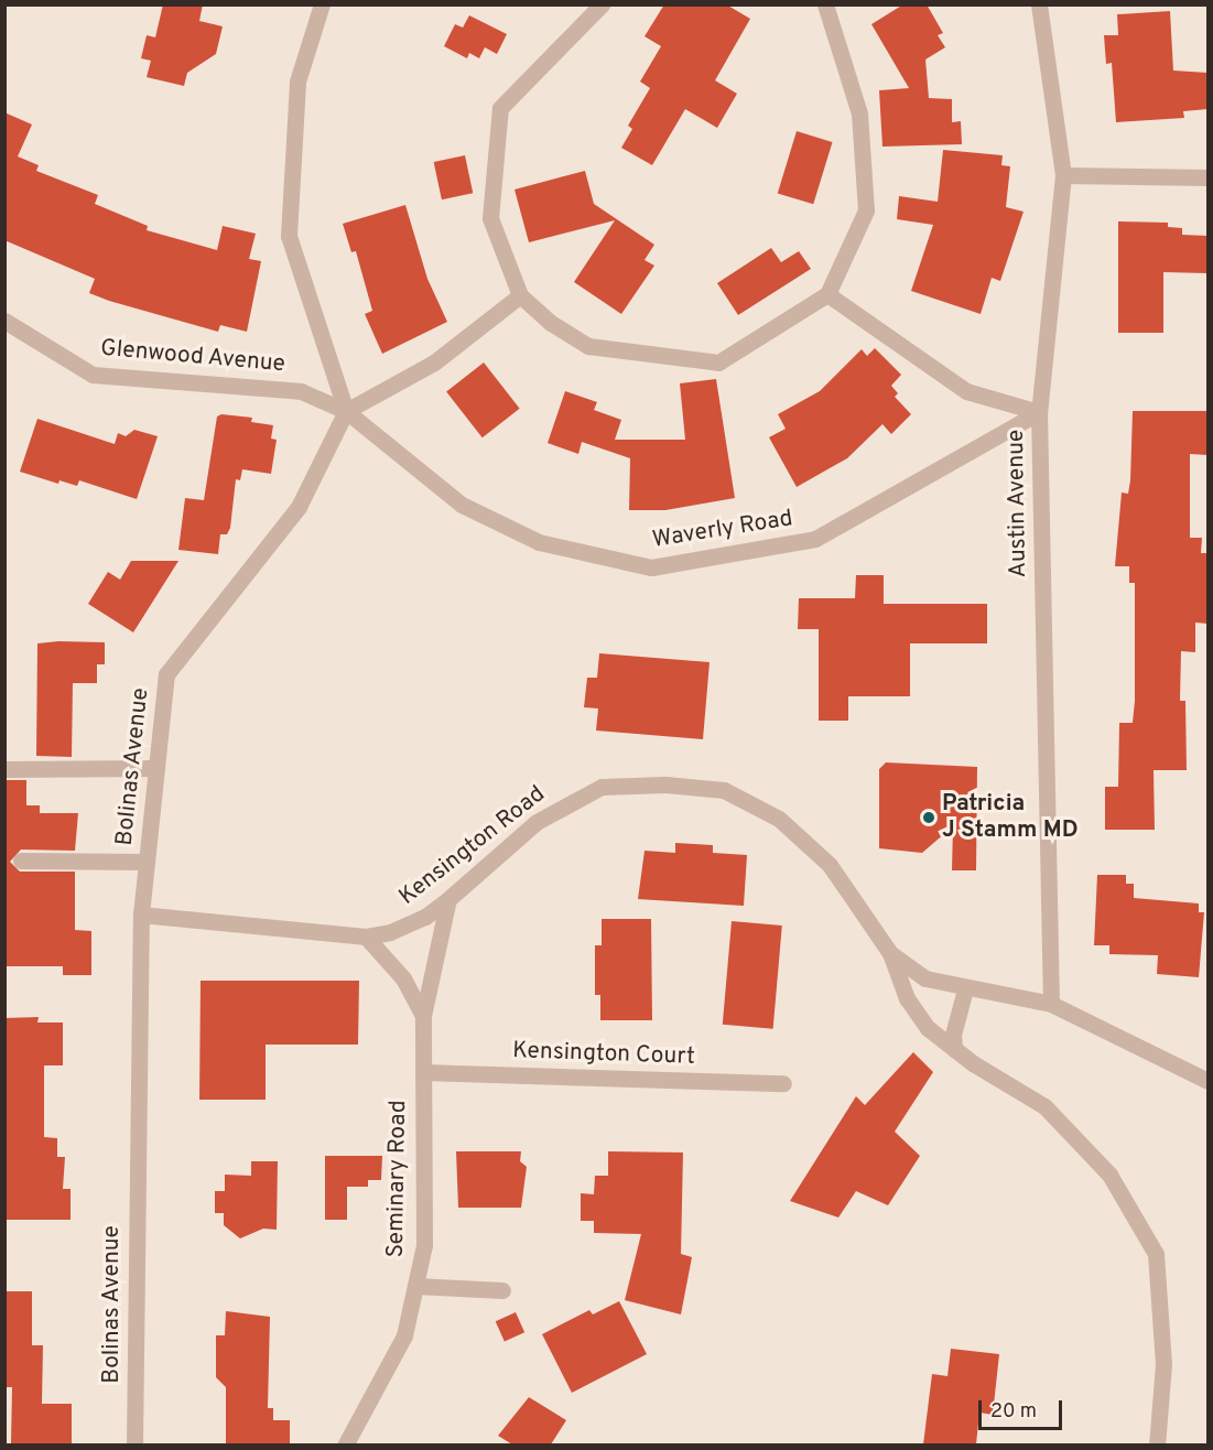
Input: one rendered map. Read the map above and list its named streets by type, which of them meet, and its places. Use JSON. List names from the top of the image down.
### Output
{
  "streets": {
    "street": [
      "Glenwood Avenue",
      "Austin Avenue",
      "Waverly Road",
      "Bolinas Avenue",
      "Kensington Road",
      "Kensington Court",
      "Seminary Road"
    ]
  },
  "crossings": [
    ["Glenwood Avenue", "Waverly Road"],
    ["Glenwood Avenue", "Bolinas Avenue"],
    ["Austin Avenue", "Waverly Road"],
    ["Austin Avenue", "Kensington Road"],
    ["Waverly Road", "Bolinas Avenue"],
    ["Bolinas Avenue", "Kensington Road"],
    ["Kensington Road", "Seminary Road"],
    ["Kensington Court", "Seminary Road"]
  ],
  "places": ["Patricia J Stamm MD"],
  "scale_bar": "20 m"
}
